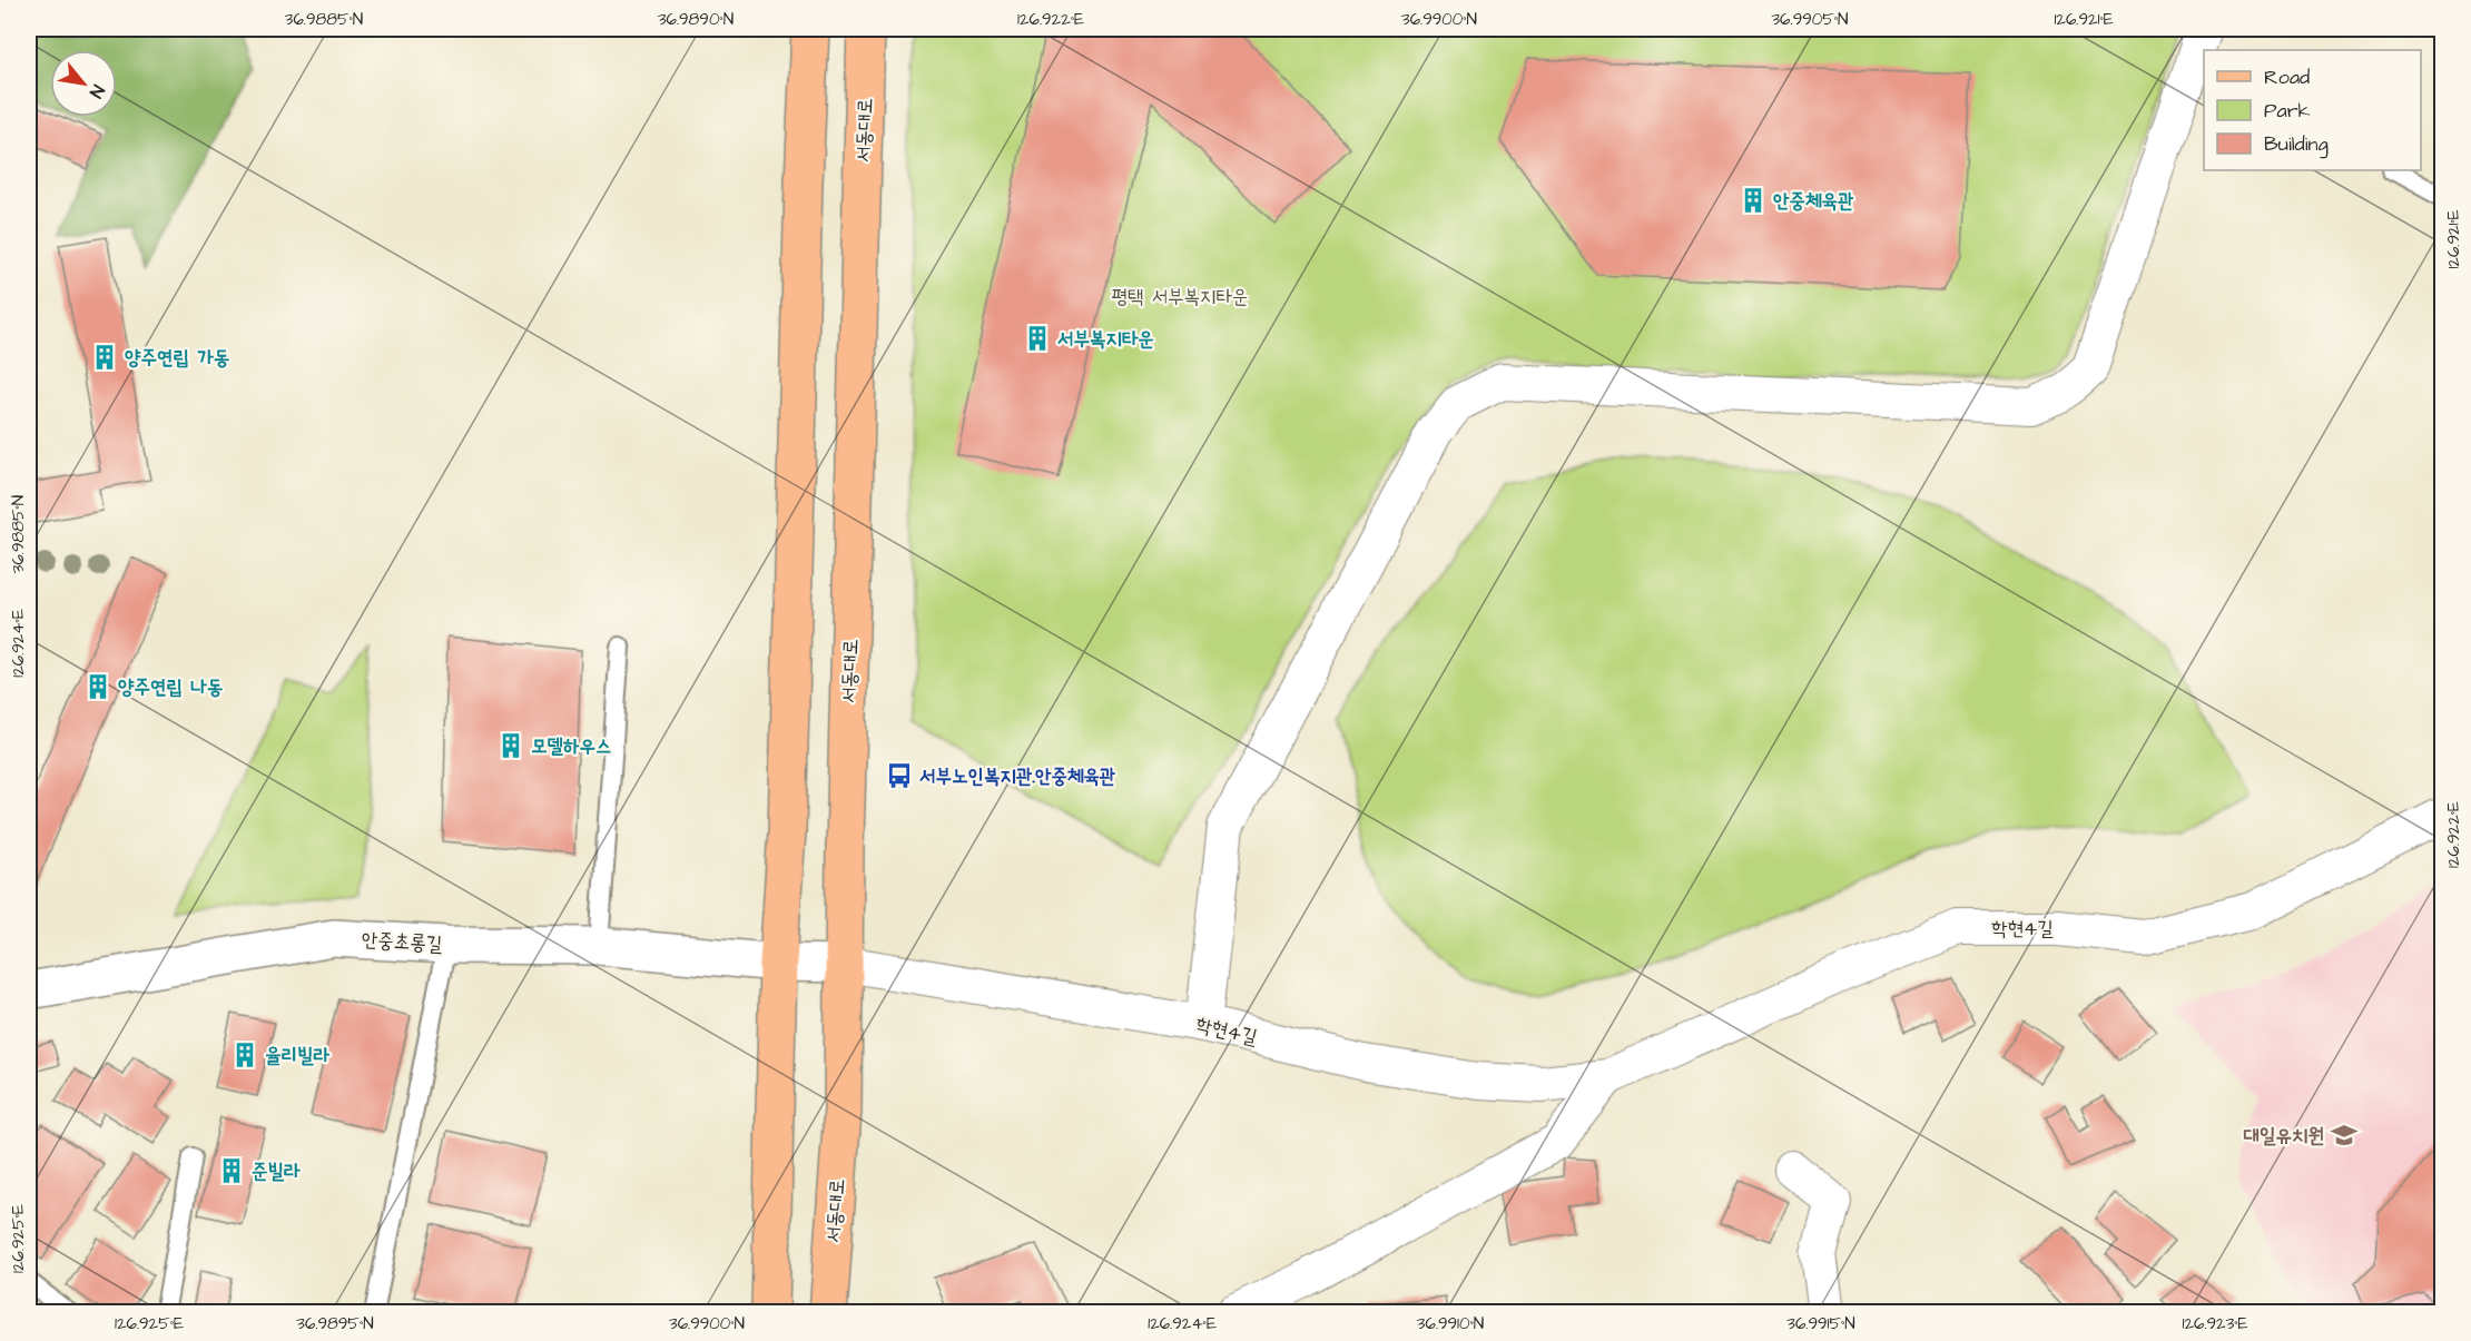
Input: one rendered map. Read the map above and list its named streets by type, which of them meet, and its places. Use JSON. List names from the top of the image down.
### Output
{
  "streets": {
    "main road": ["서동대로"],
    "street": ["학현4길", "안중초롱길"]
  },
  "crossings": [
    ["서동대로", "학현4길"],
    ["서동대로", "안중초롱길"],
    ["학현4길", "안중초롱길"]
  ],
  "parks": ["평택 서부복지타운"],
  "places": {
    "building": [
      "안중체육관",
      "서부복지타운",
      "양주연립 가동",
      "양주연립 나동",
      "모델하우스",
      "율리빌라",
      "준빌라"
    ],
    "bus stop": ["서부노인복지관.안중체육관"],
    "school or university": ["대일유치원"]
  },
  "legend": ["Road", "Park", "Building"],
  "north": "bottom right",
  "coordinates": [
    "36.9885°N",
    "36.9890°N",
    "126.922°E",
    "36.9900°N",
    "36.9905°N",
    "126.921°E",
    "126.924°E",
    "126.925°E",
    "36.9895°N",
    "36.9910°N",
    "36.9915°N",
    "126.923°E"
  ]
}
